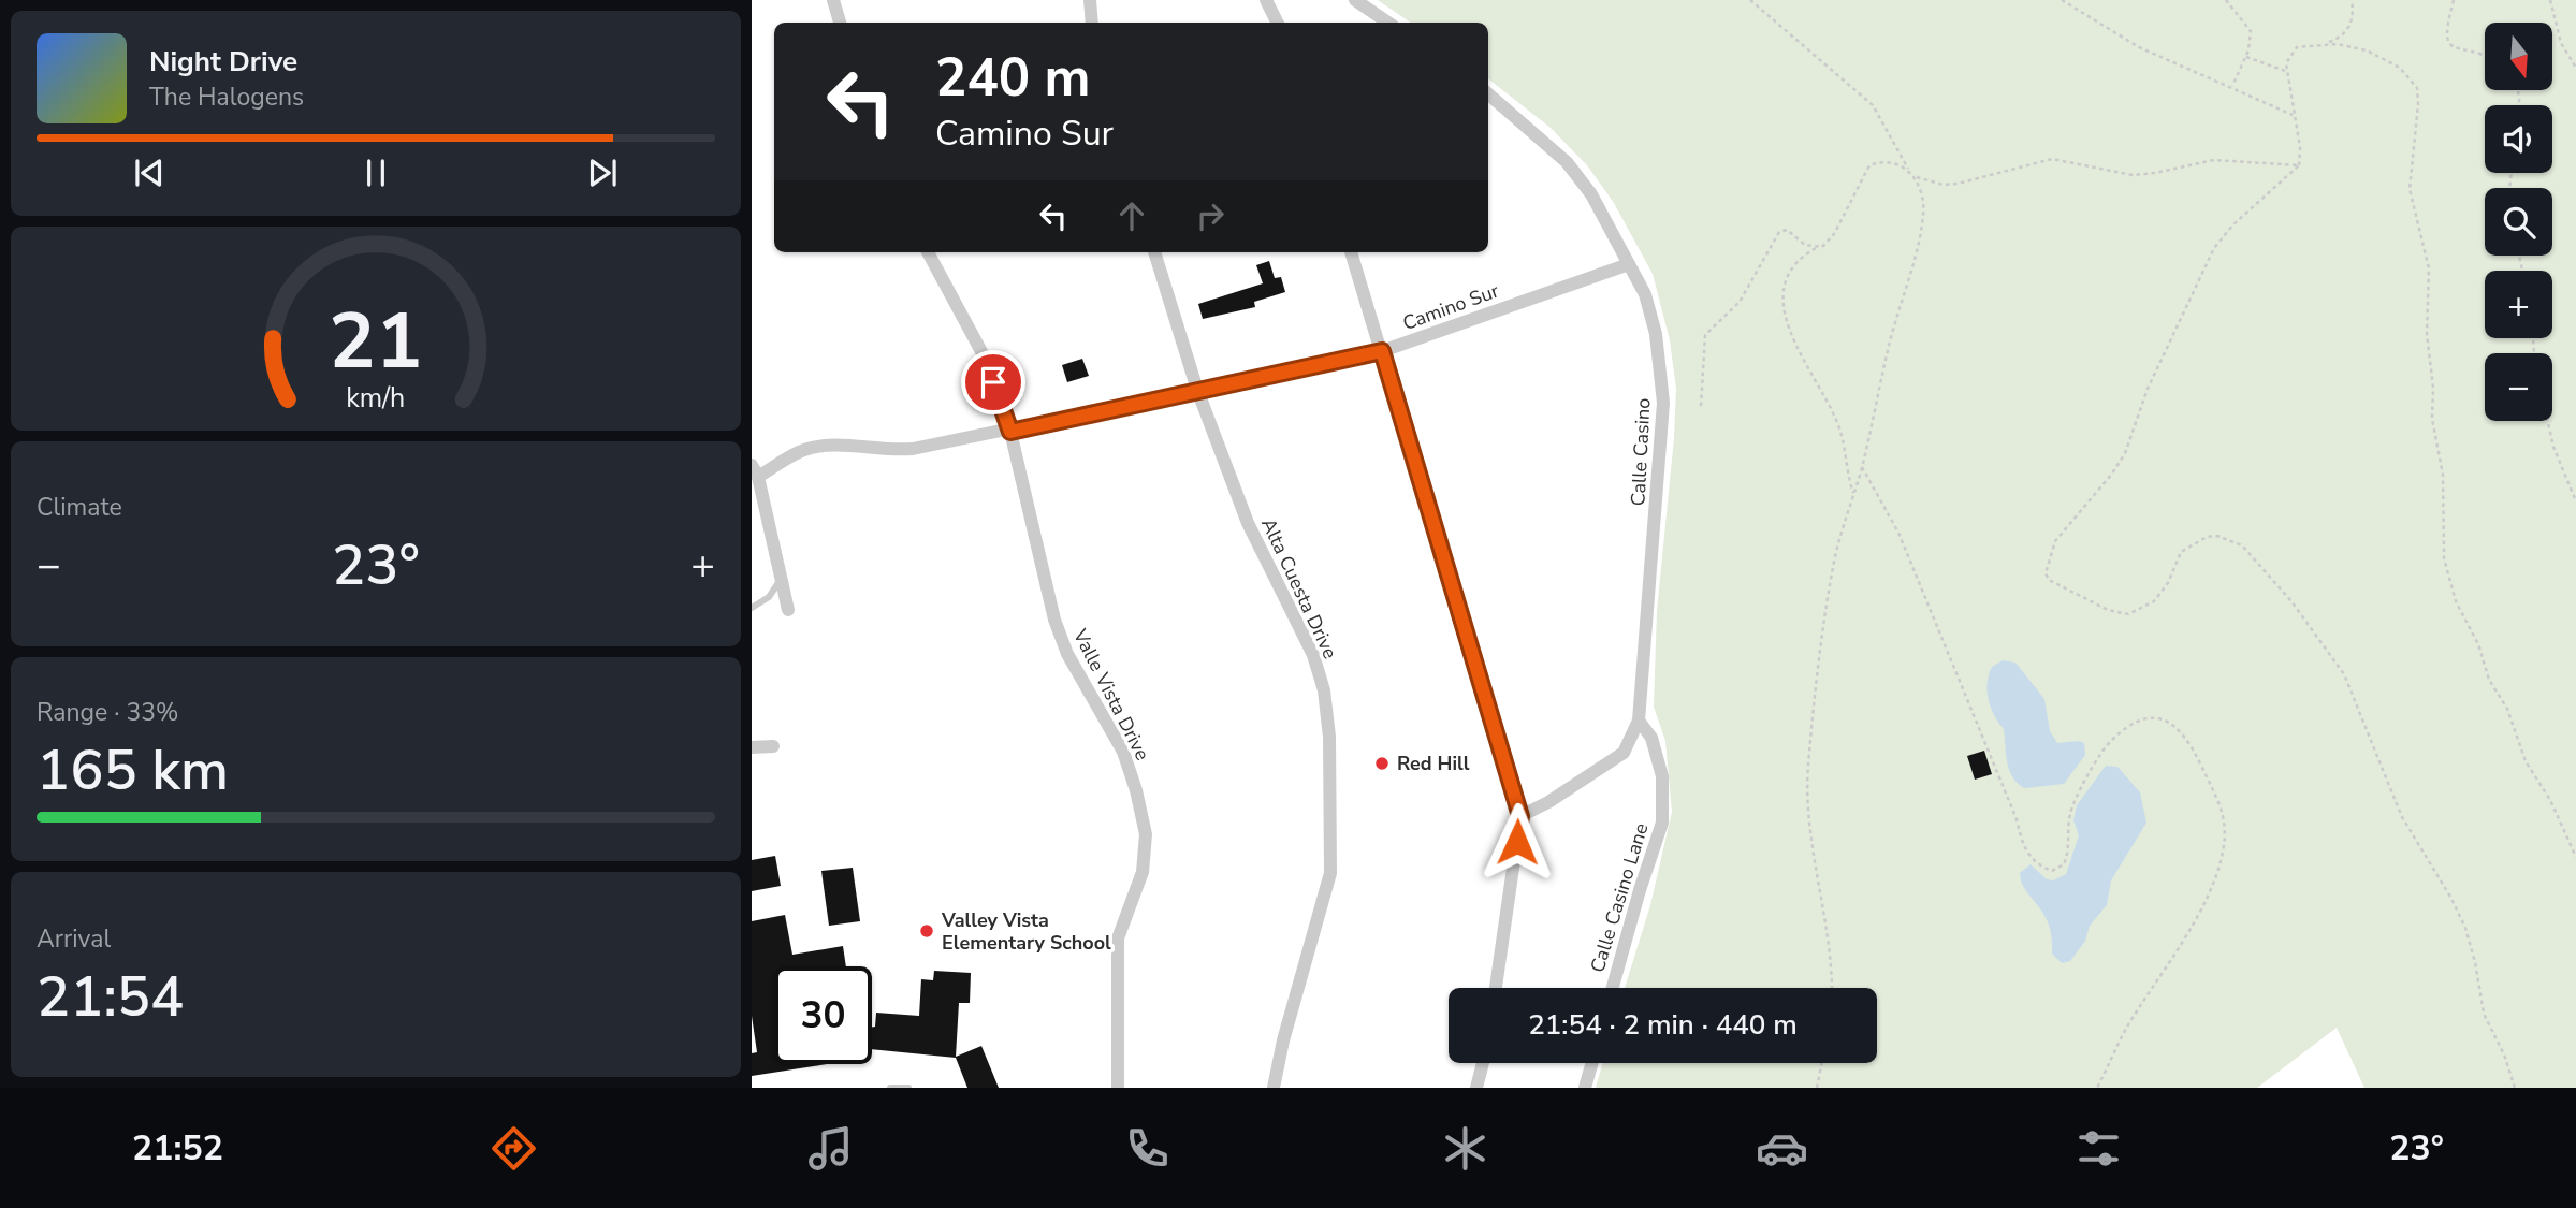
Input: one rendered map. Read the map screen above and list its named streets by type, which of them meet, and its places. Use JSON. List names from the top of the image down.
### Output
{
  "streets": {
    "street": [
      "Camino Sur",
      "Calle Casino",
      "Alta Cuesta Drive",
      "Valle Vista Drive",
      "Calle Casino Lane"
    ]
  },
  "crossings": [
    ["Camino Sur", "Calle Casino"],
    ["Camino Sur", "Alta Cuesta Drive"],
    ["Camino Sur", "Valle Vista Drive"],
    ["Calle Casino", "Calle Casino Lane"]
  ],
  "places": ["Red Hill", "Valley Vista Elementary School"],
  "north": "bottom",
  "page": {
    "map_buttons": ["+", "−"],
    "turn": ["240 m", "Camino Sur"],
    "song": ["Night Drive", "The Halogens"],
    "tile": [
      "Climate",
      ["Range · 33%", "165 km"],
      ["Arrival", "21:54"]
    ],
    "heat": ["−", "23°", "+"],
    "limit": "30",
    "trip": "21:54 · 2 min · 440 m",
    "tabs": ["21:52", "23°"],
    "gauge": ["21", "km/h"]
  }
}
